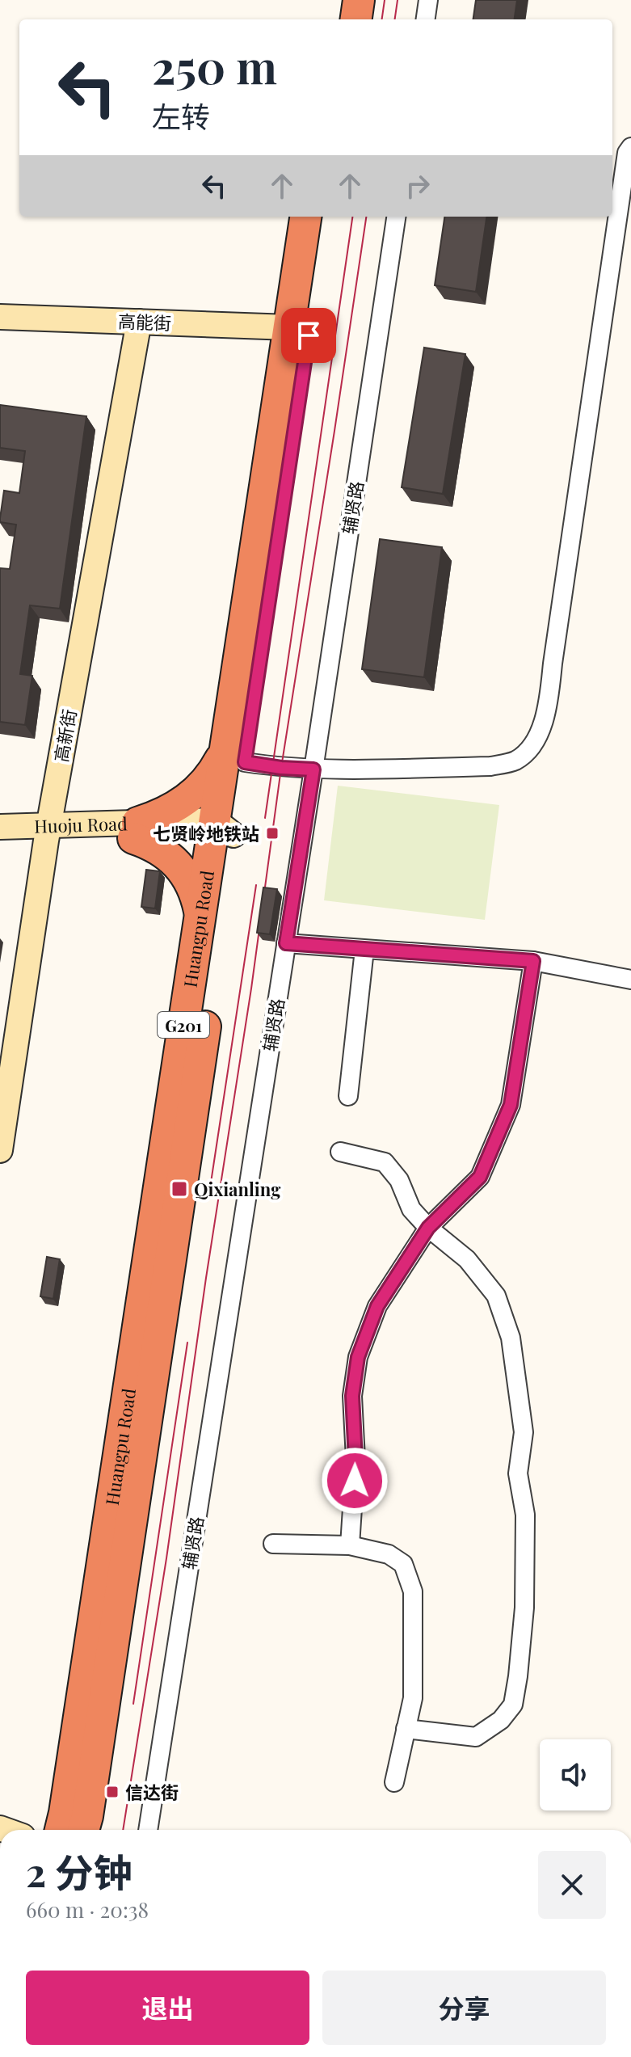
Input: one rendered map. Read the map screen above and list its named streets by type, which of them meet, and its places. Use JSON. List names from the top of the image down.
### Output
{
  "streets": {
    "highway": ["Huangpu Road", "G201"],
    "street": [
      "高能街",
      "辅贤路",
      "高新街",
      "Huoju Road"
    ]
  },
  "crossings": [
    ["高能街", "高新街"],
    ["高能街", "Huangpu Road"],
    ["高新街", "Huoju Road"],
    ["Huoju Road", "Huangpu Road"]
  ],
  "places": {
    "transit": ["七贤岭地铁站", "Qixianling", "信达街"]
  },
  "page": {
    "turn": ["250 m", "左转"],
    "heading": ["2 分钟", "660 m · 20:38"],
    "buttons": ["退出", "分享"]
  }
}
